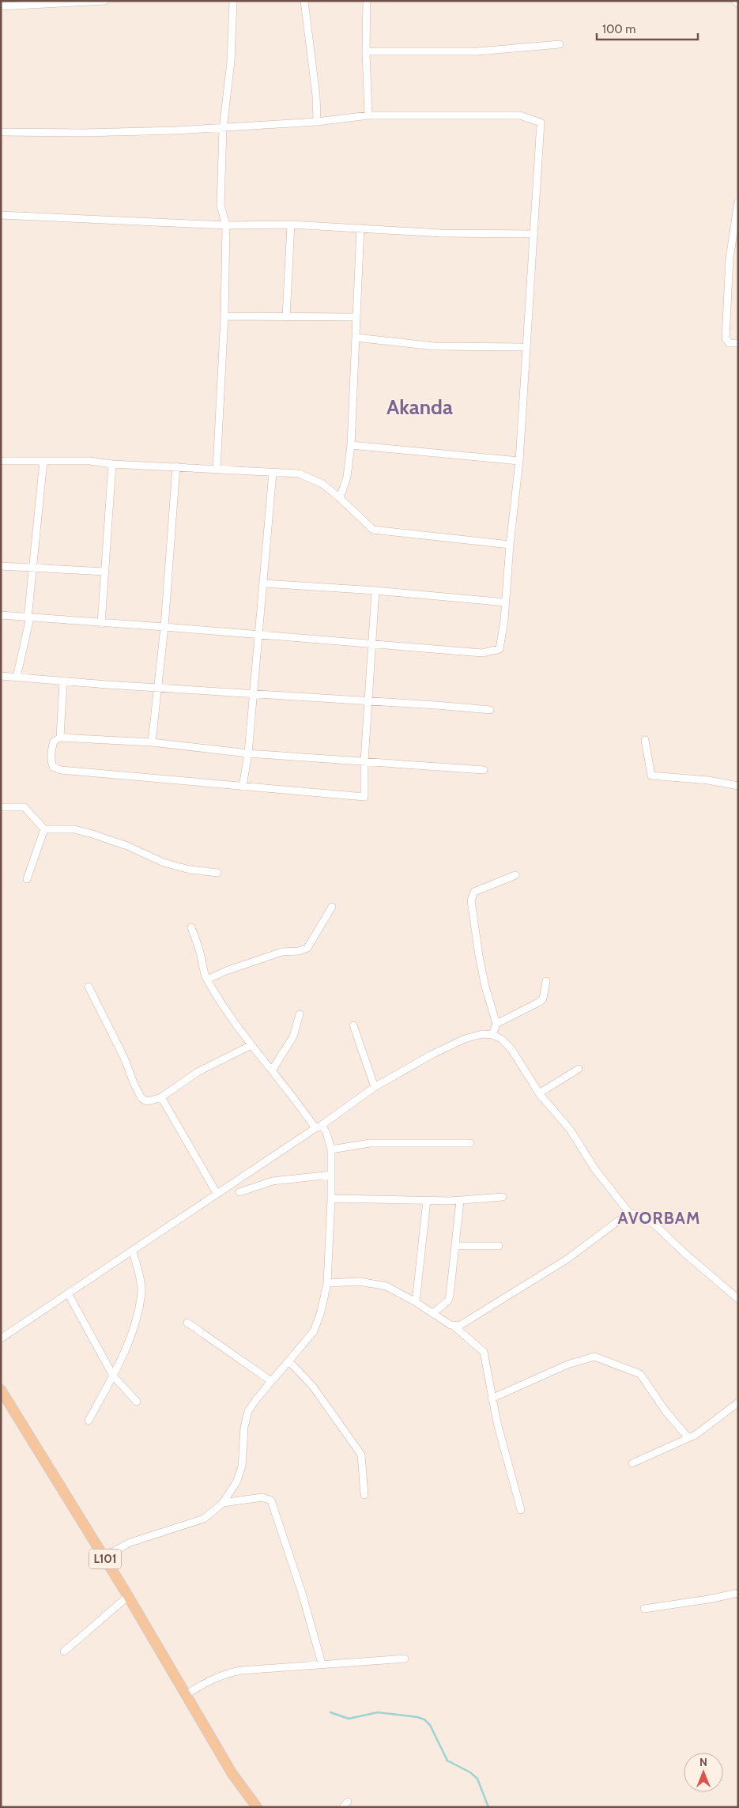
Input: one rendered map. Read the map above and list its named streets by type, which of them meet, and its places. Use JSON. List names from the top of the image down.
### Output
{
  "streets": {
    "main road": ["L101"]
  },
  "districts": ["Akanda", "AVORBAM"],
  "scale_bar": "100 m",
  "north": "top"
}
